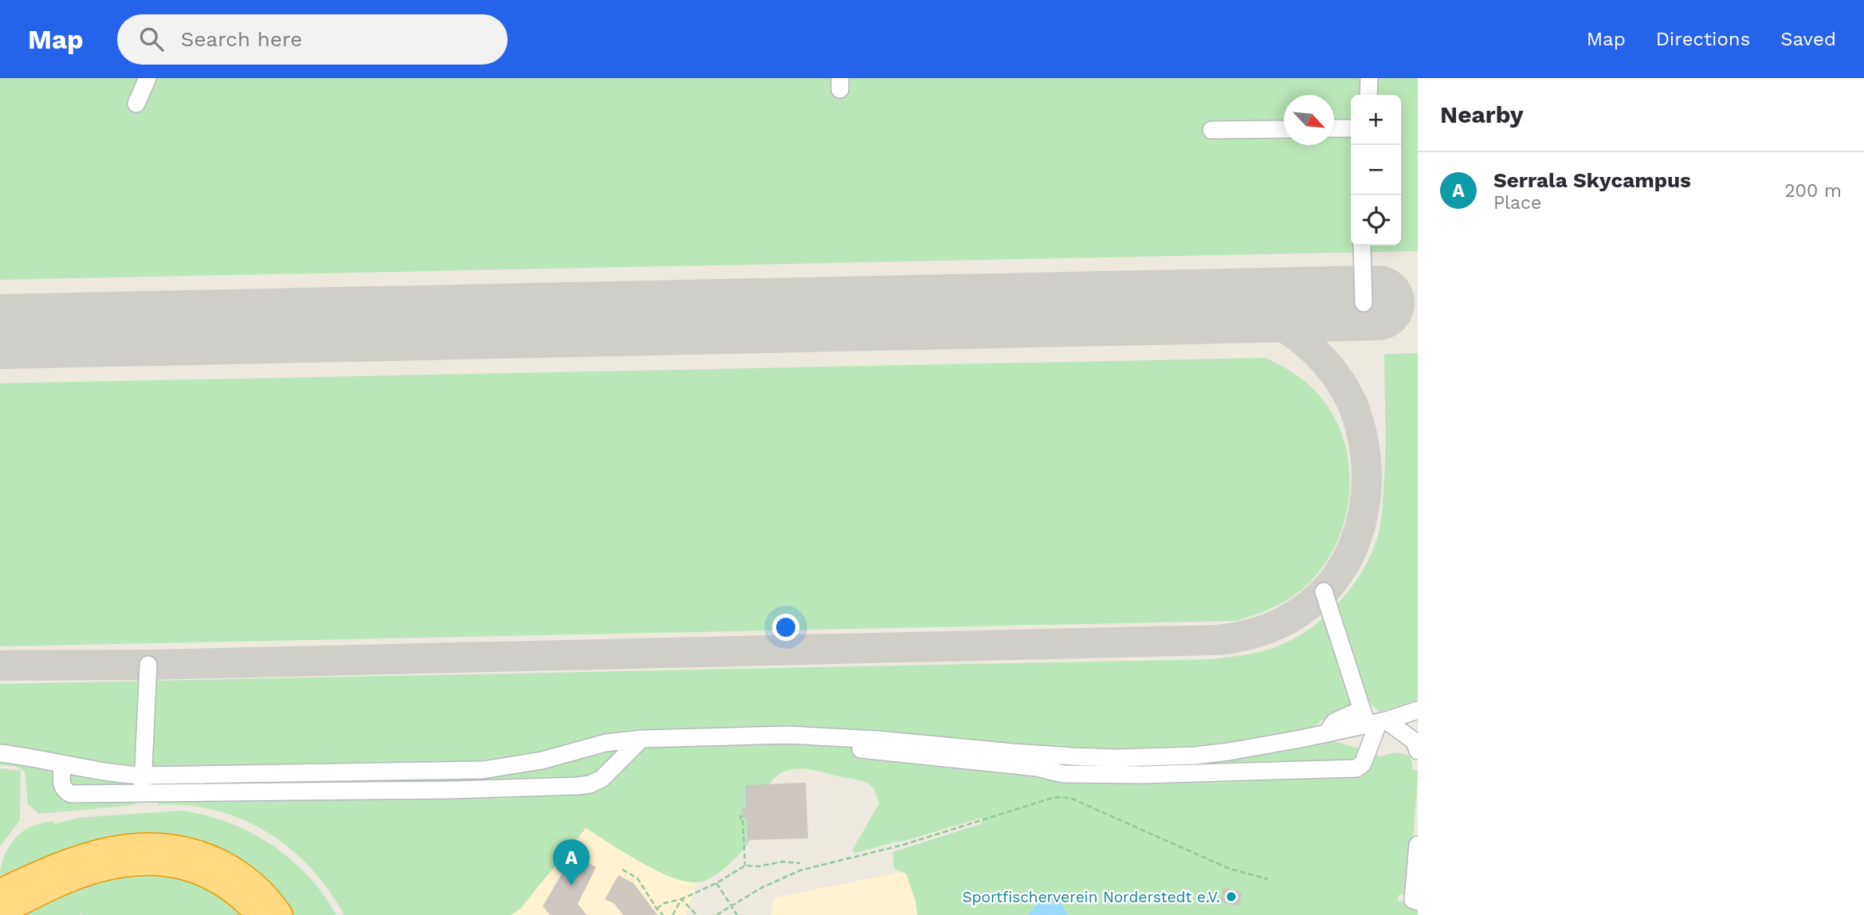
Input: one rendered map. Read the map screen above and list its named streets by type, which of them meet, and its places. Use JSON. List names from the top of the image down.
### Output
{
  "places": ["Sportfischerverein Norderstedt e.V."],
  "north": "bottom right",
  "page": {
    "header": "Map",
    "search": "Search here",
    "nav": ["Map", "Directions", "Saved"],
    "heading": "Nearby",
    "map_buttons": ["+", "−"],
    "list": [
      {
        "mark": "A",
        "name": "Serrala Skycampus",
        "note": "Place",
        "value": "200 m"
      }
    ],
    "pins": "A"
  }
}
